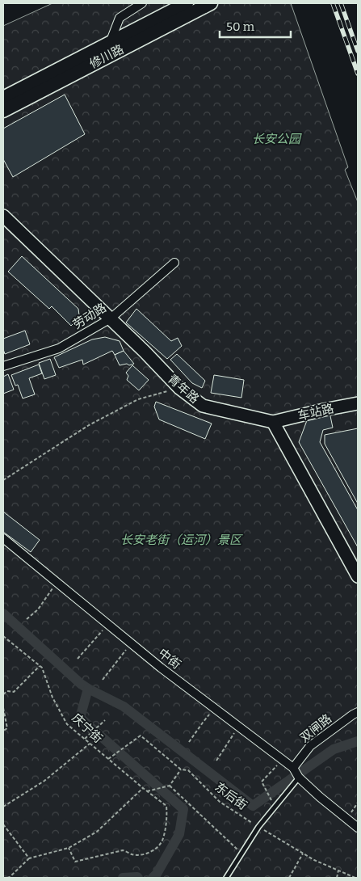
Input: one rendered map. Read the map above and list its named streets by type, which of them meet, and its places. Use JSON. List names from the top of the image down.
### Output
{
  "streets": {
    "main road": ["修川路"],
    "street": [
      "劳动路",
      "青年路",
      "车站路",
      "中街",
      "双闸路"
    ],
    "path": ["庆宁街", "东后街"]
  },
  "crossings": [
    ["劳动路", "青年路"],
    ["青年路", "车站路"],
    ["中街", "双闸路"],
    ["庆宁街", "东后街"]
  ],
  "parks": ["长安公园", "长安老街（运河）景区"],
  "scale_bar": "50 m"
}
